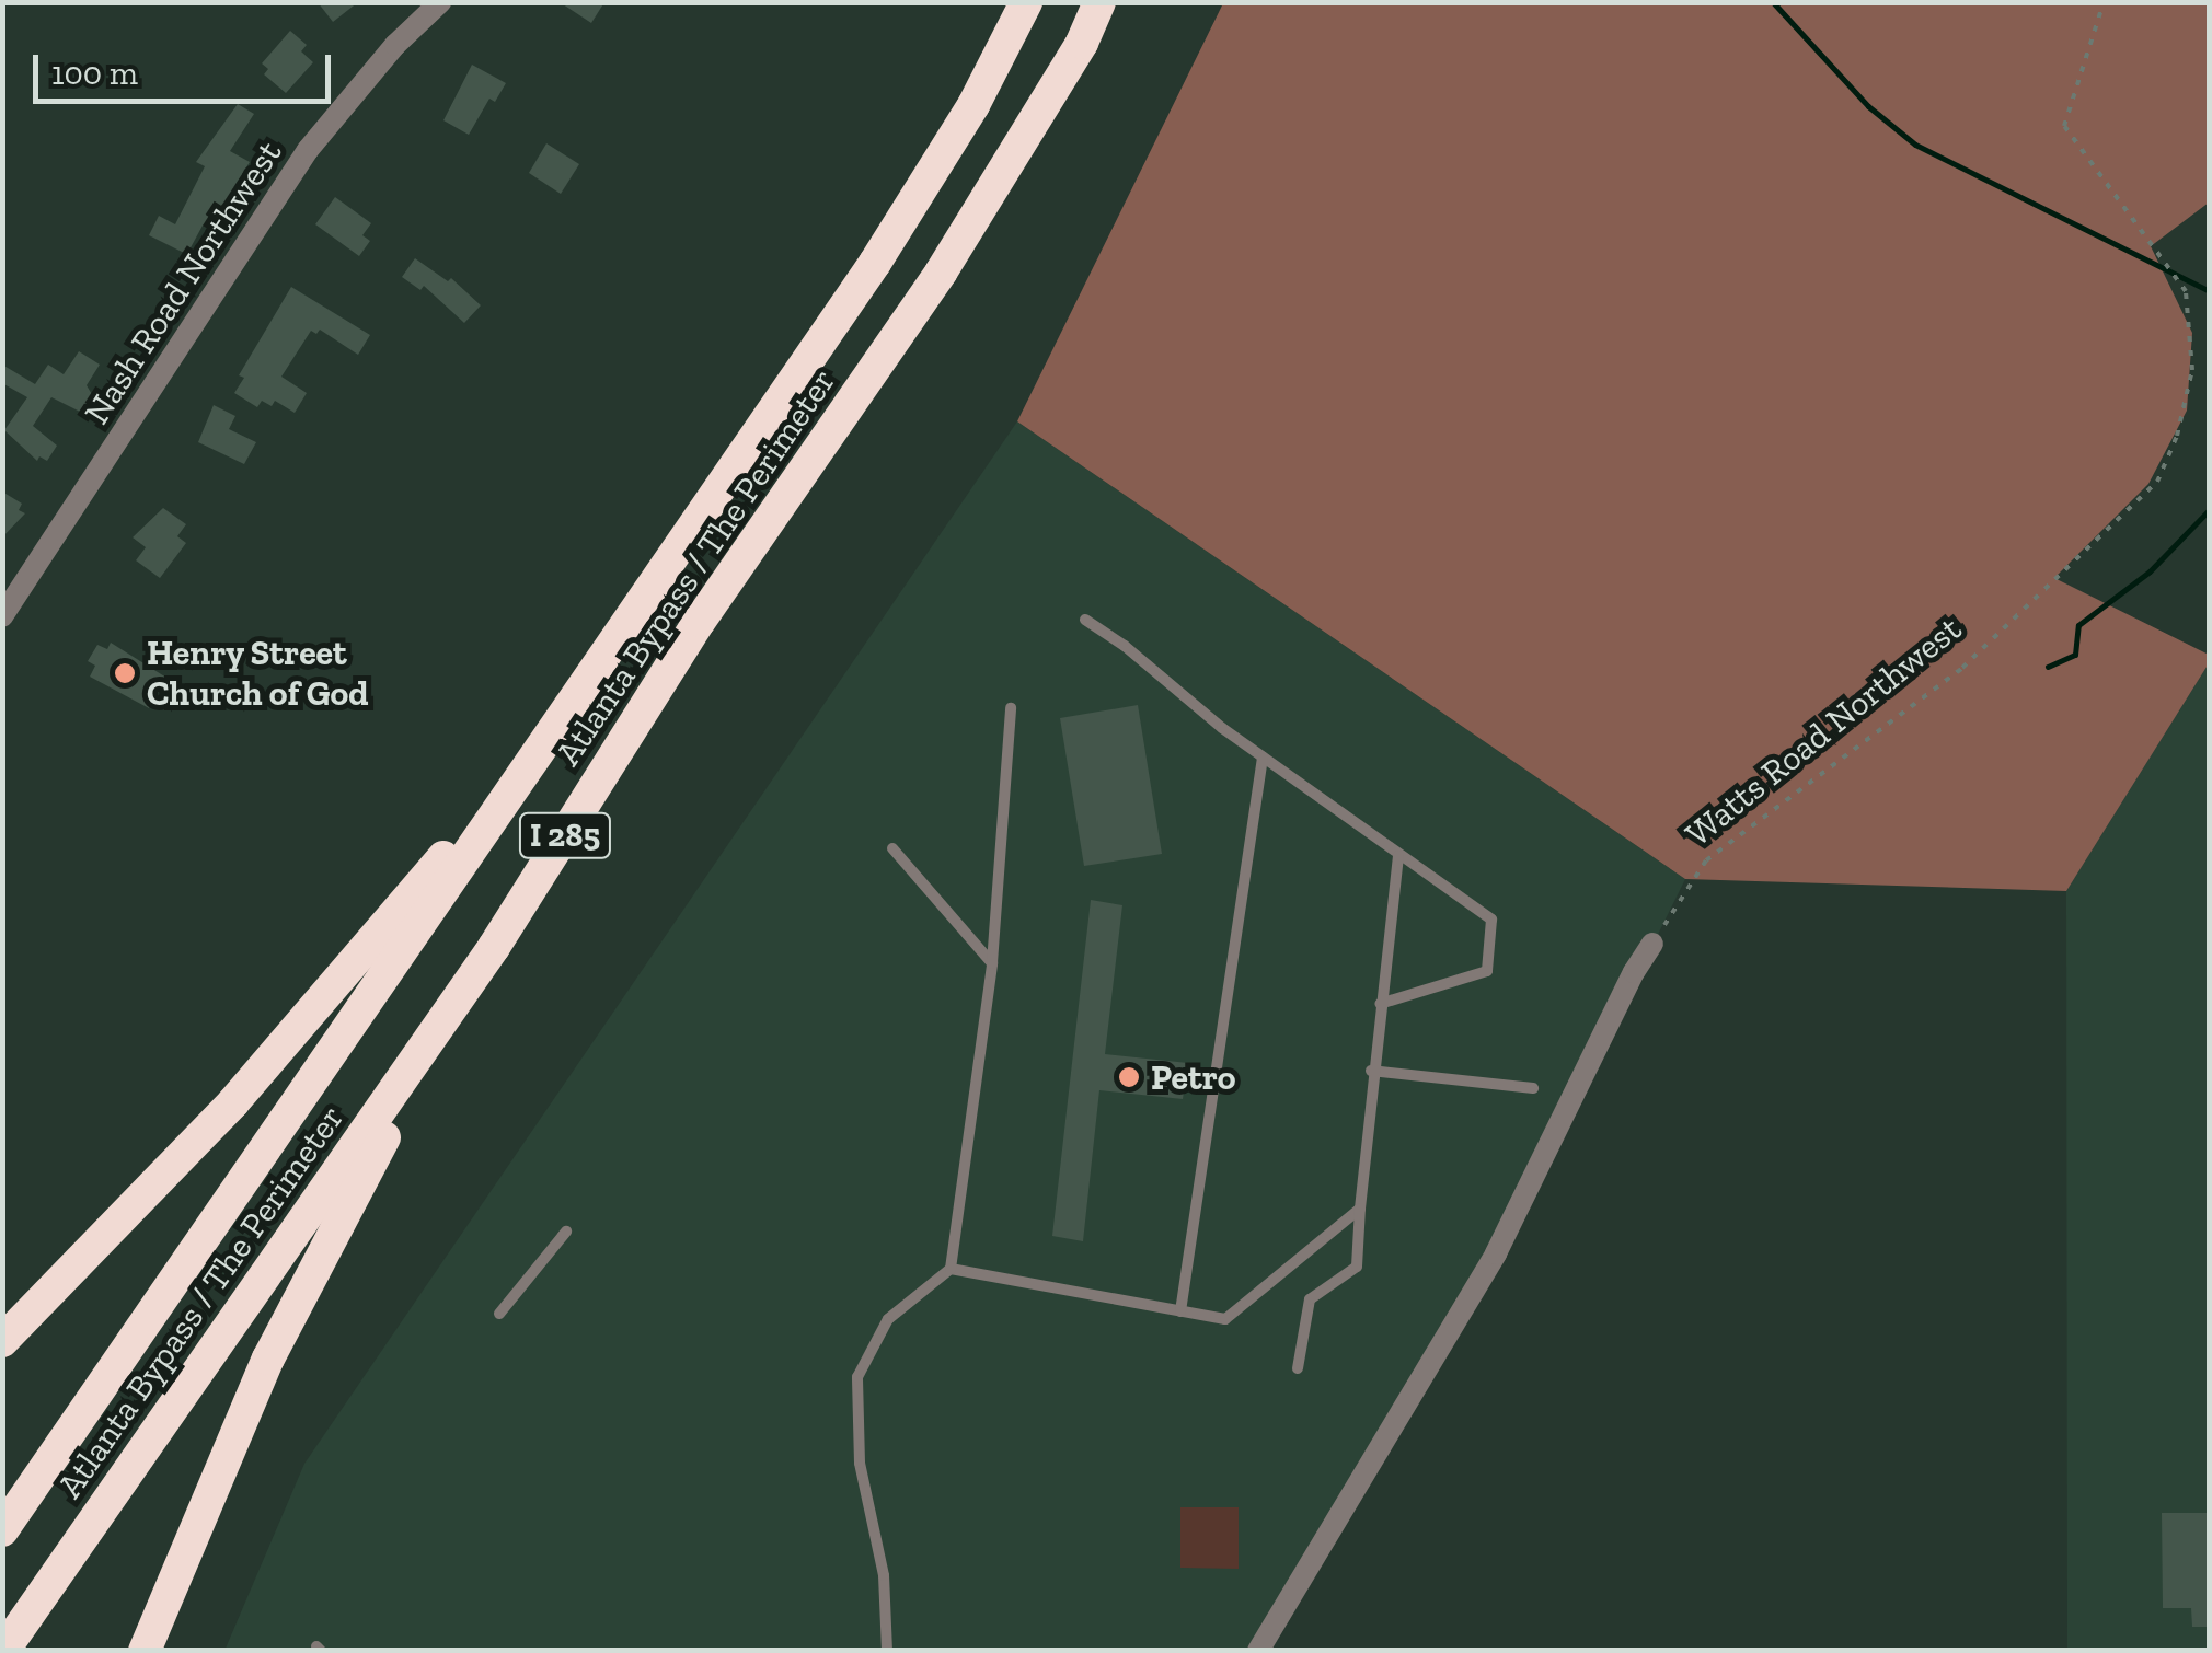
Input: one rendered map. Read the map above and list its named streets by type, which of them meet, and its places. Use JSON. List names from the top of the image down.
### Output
{
  "streets": {
    "highway": ["Atlanta Bypass / The Perimeter", "I 285"],
    "street": ["Nash Road Northwest"],
    "path": ["Watts Road Northwest"]
  },
  "places": ["Henry Street Church of God", "Petro"],
  "scale_bar": "100 m"
}
